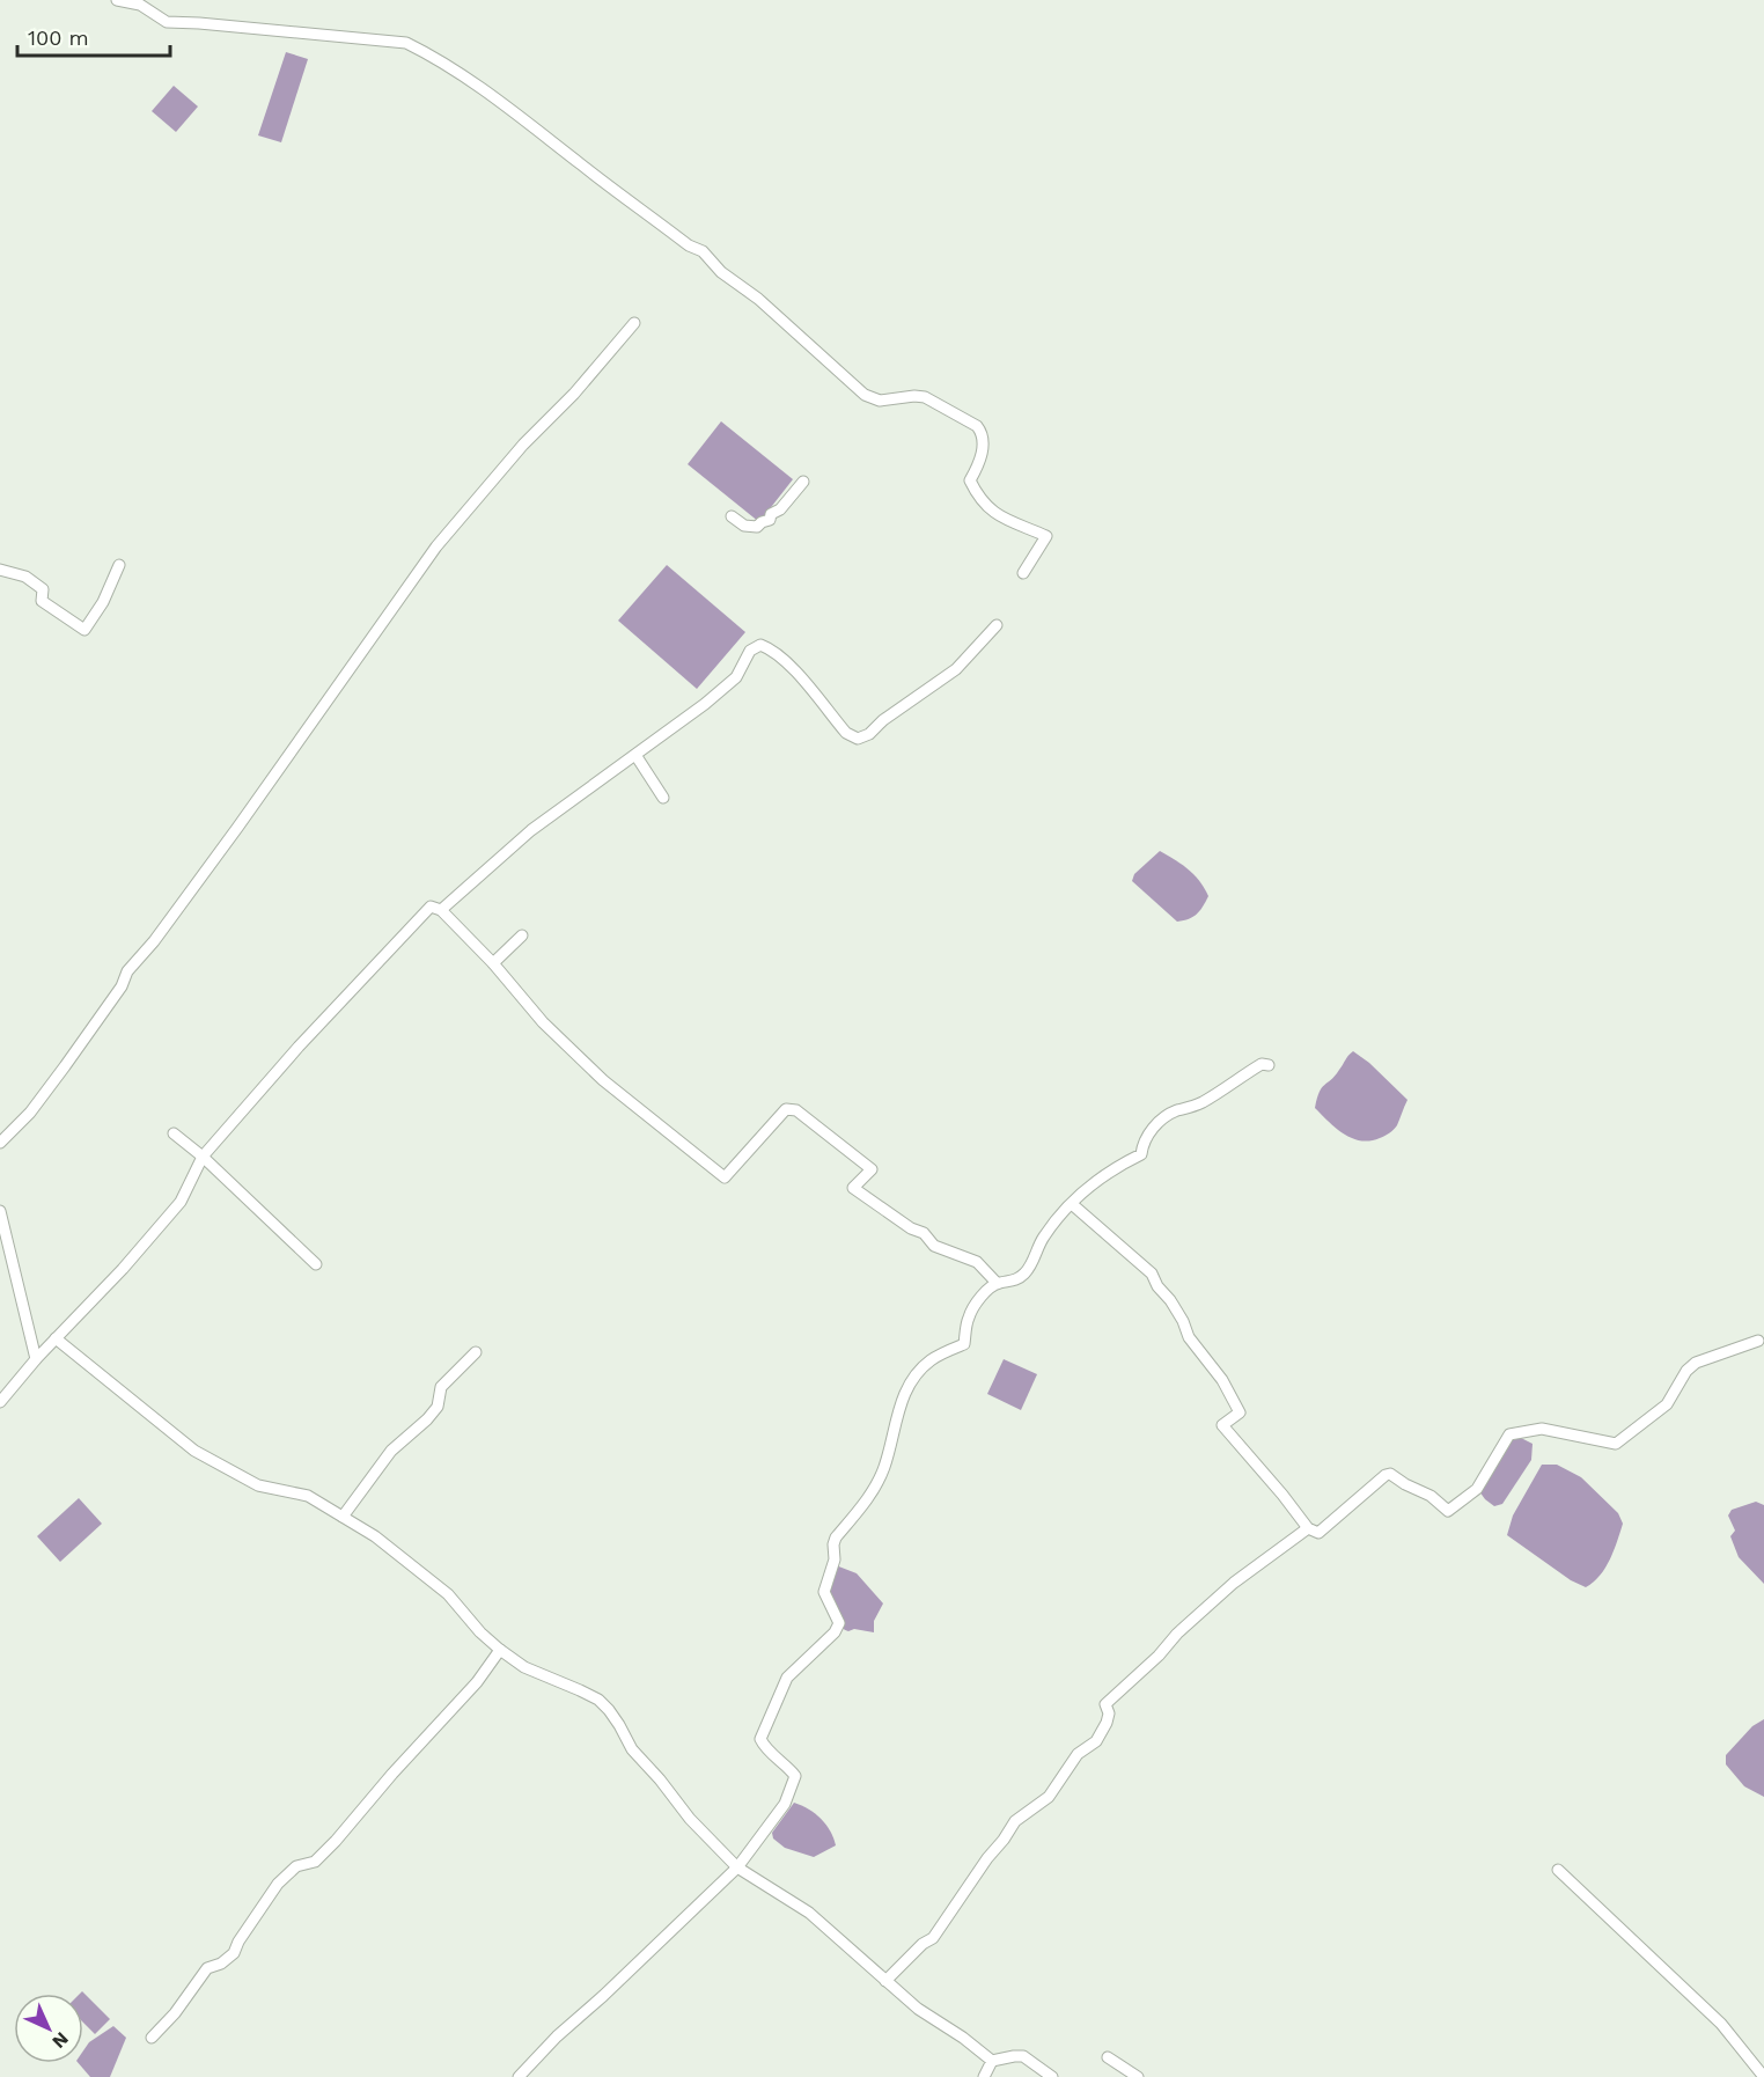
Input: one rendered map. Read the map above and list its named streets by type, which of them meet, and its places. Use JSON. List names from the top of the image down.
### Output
{
  "scale_bar": "100 m",
  "north": "bottom right"
}
